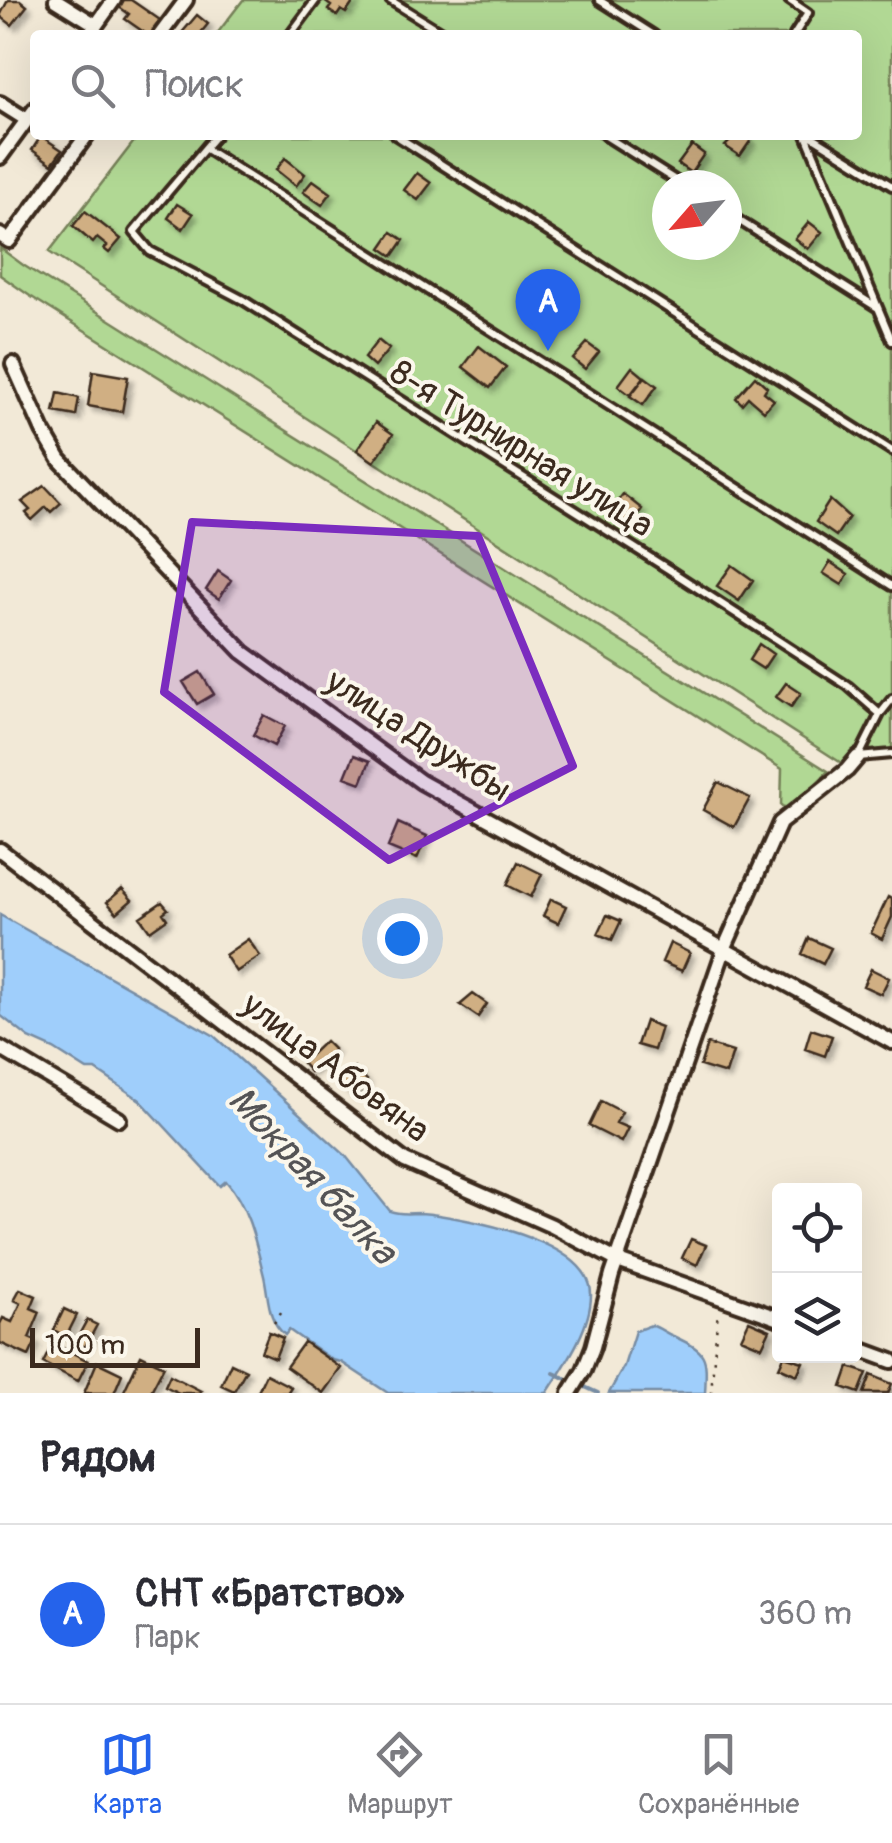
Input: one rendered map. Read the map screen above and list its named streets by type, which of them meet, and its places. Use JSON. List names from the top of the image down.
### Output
{
  "streets": {
    "street": ["улица Дружбы", "улица Абовяна"],
    "lane": ["8-я Турнирная улица"]
  },
  "water": ["Мокрая балка"],
  "scale_bar": "100 m",
  "north": "bottom left",
  "page": {
    "search": "Поиск",
    "pins": "A",
    "scale": "100 m",
    "heading": "Рядом",
    "list": [
      {
        "mark": "A",
        "name": "СНТ «Братство»",
        "note": "Парк",
        "value": "360 m"
      }
    ],
    "nav": ["Карта", "Маршрут", "Сохранённые"]
  }
}
